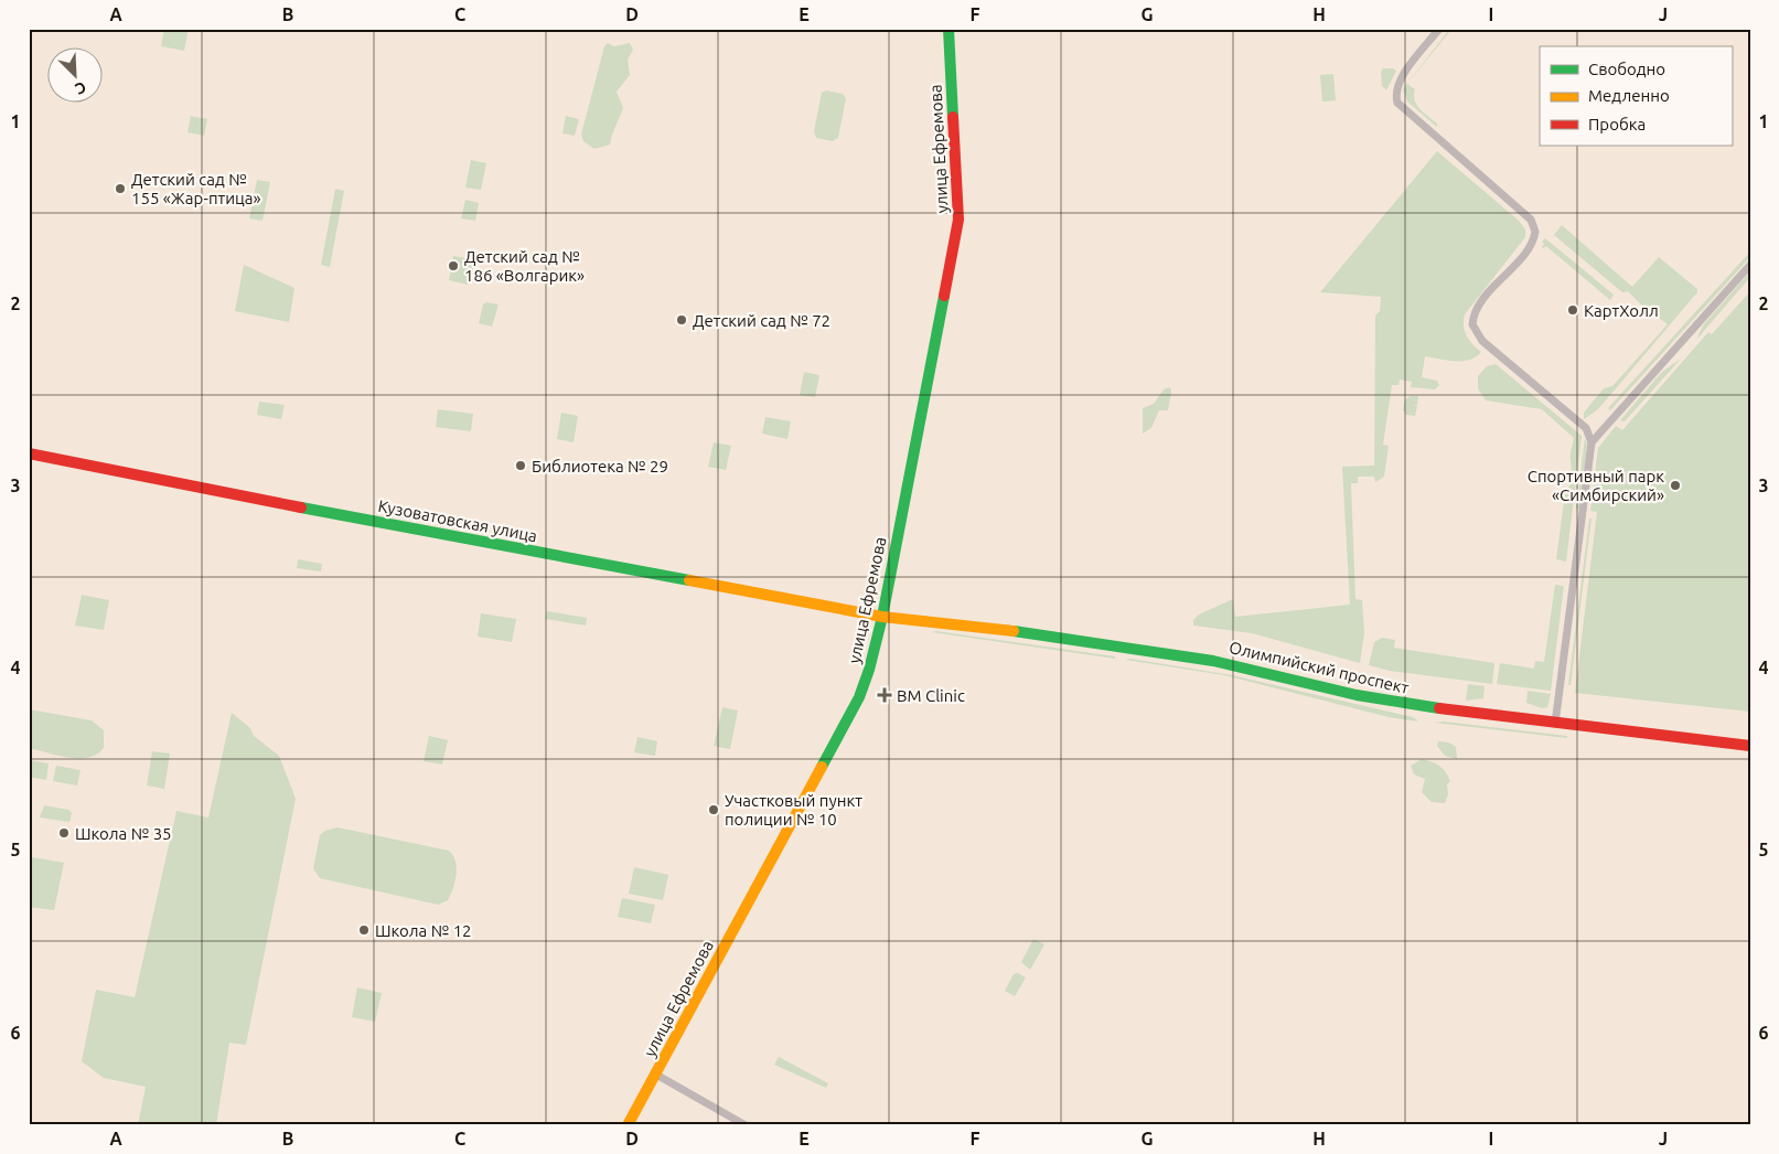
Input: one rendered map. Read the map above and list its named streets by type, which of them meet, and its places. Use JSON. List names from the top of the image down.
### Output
{
  "streets": {
    "street": ["улица Ефремова", "Кузоватовская улица", "Олимпийский проспект"]
  },
  "crossings": [
    ["улица Ефремова", "Кузоватовская улица"],
    ["улица Ефремова", "Олимпийский проспект"],
    ["Кузоватовская улица", "Олимпийский проспект"]
  ],
  "places": {
    "other": [
      "Детский сад № 155 «Жар-птица»",
      "Детский сад № 186 «Волгарик»",
      "КартХолл",
      "Детский сад № 72",
      "Библиотека № 29",
      "Спортивный парк «Симбирский»",
      "Участковый пункт полиции № 10",
      "Школа № 35",
      "Школа № 12"
    ],
    "health": ["BM Clinic"]
  },
  "legend": ["Свободно", "Медленно", "Пробка"],
  "north": "bottom right",
  "grid": {
    "columns": [
      "A",
      "B",
      "C",
      "D",
      "E",
      "F",
      "G",
      "H",
      "I",
      "J"
    ],
    "rows": [
      "1",
      "2",
      "3",
      "4",
      "5",
      "6"
    ]
  }
}
